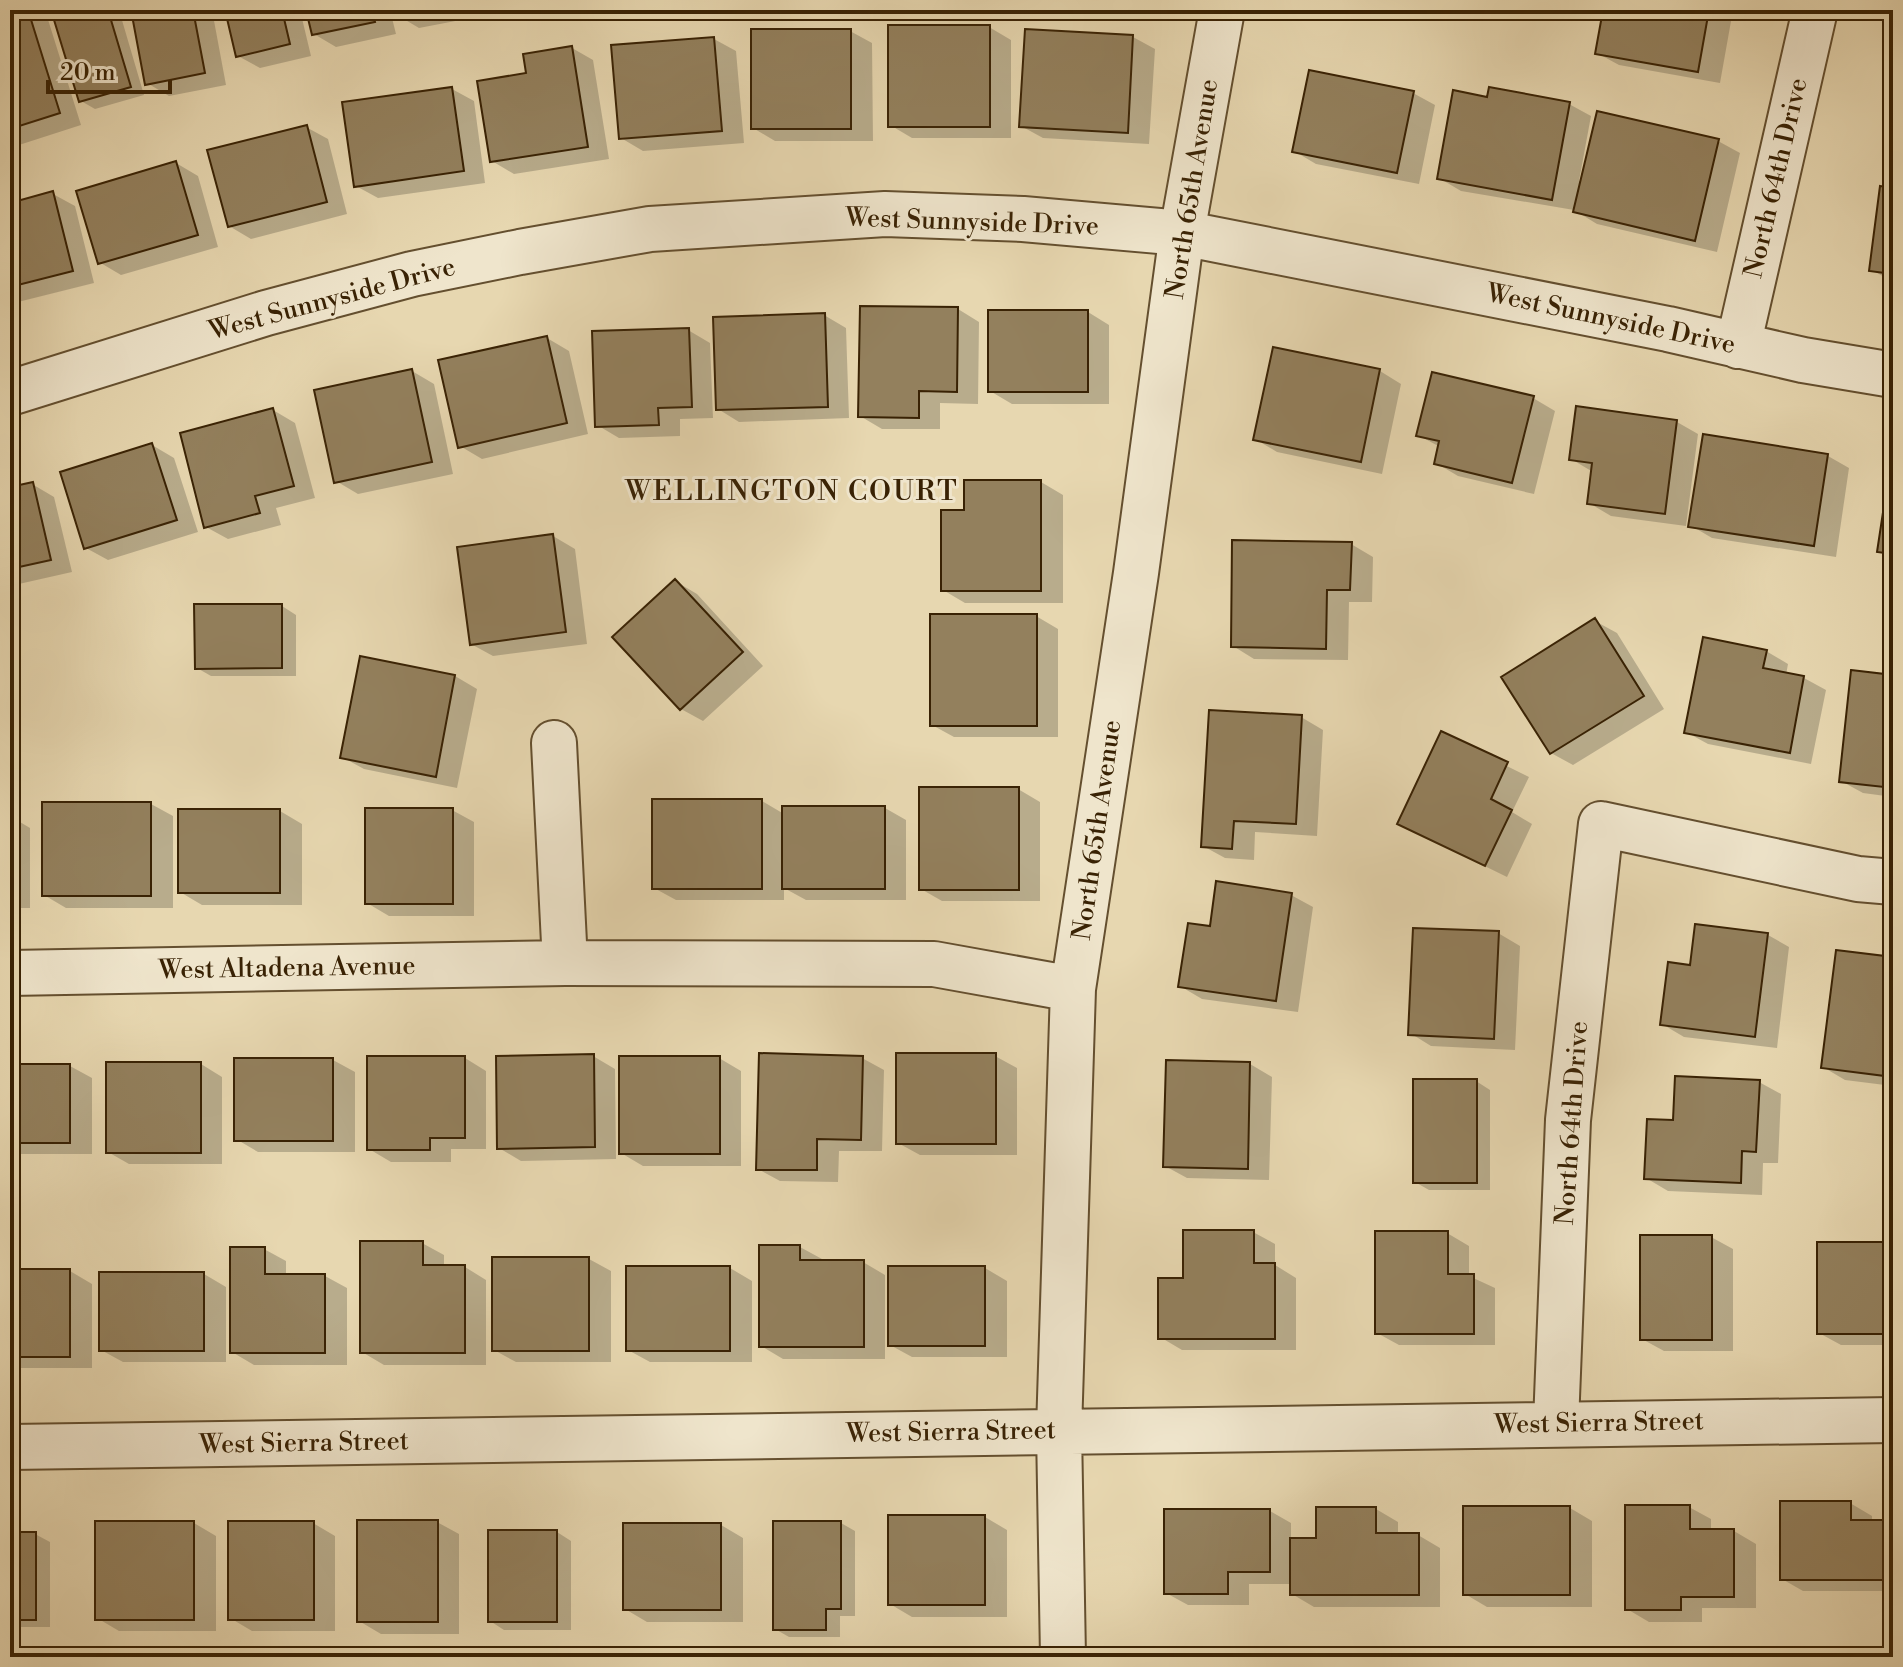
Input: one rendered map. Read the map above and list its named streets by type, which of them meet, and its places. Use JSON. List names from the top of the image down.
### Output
{
  "streets": {
    "street": [
      "North 64th Drive",
      "North 65th Avenue",
      "West Sunnyside Drive",
      "West Altadena Avenue",
      "West Sierra Street"
    ]
  },
  "crossings": [
    ["North 64th Drive", "West Sunnyside Drive"],
    ["North 64th Drive", "West Sierra Street"],
    ["North 65th Avenue", "West Sunnyside Drive"],
    ["North 65th Avenue", "West Altadena Avenue"],
    ["North 65th Avenue", "West Sierra Street"]
  ],
  "districts": ["WELLINGTON COURT"],
  "scale_bar": "20 m"
}
